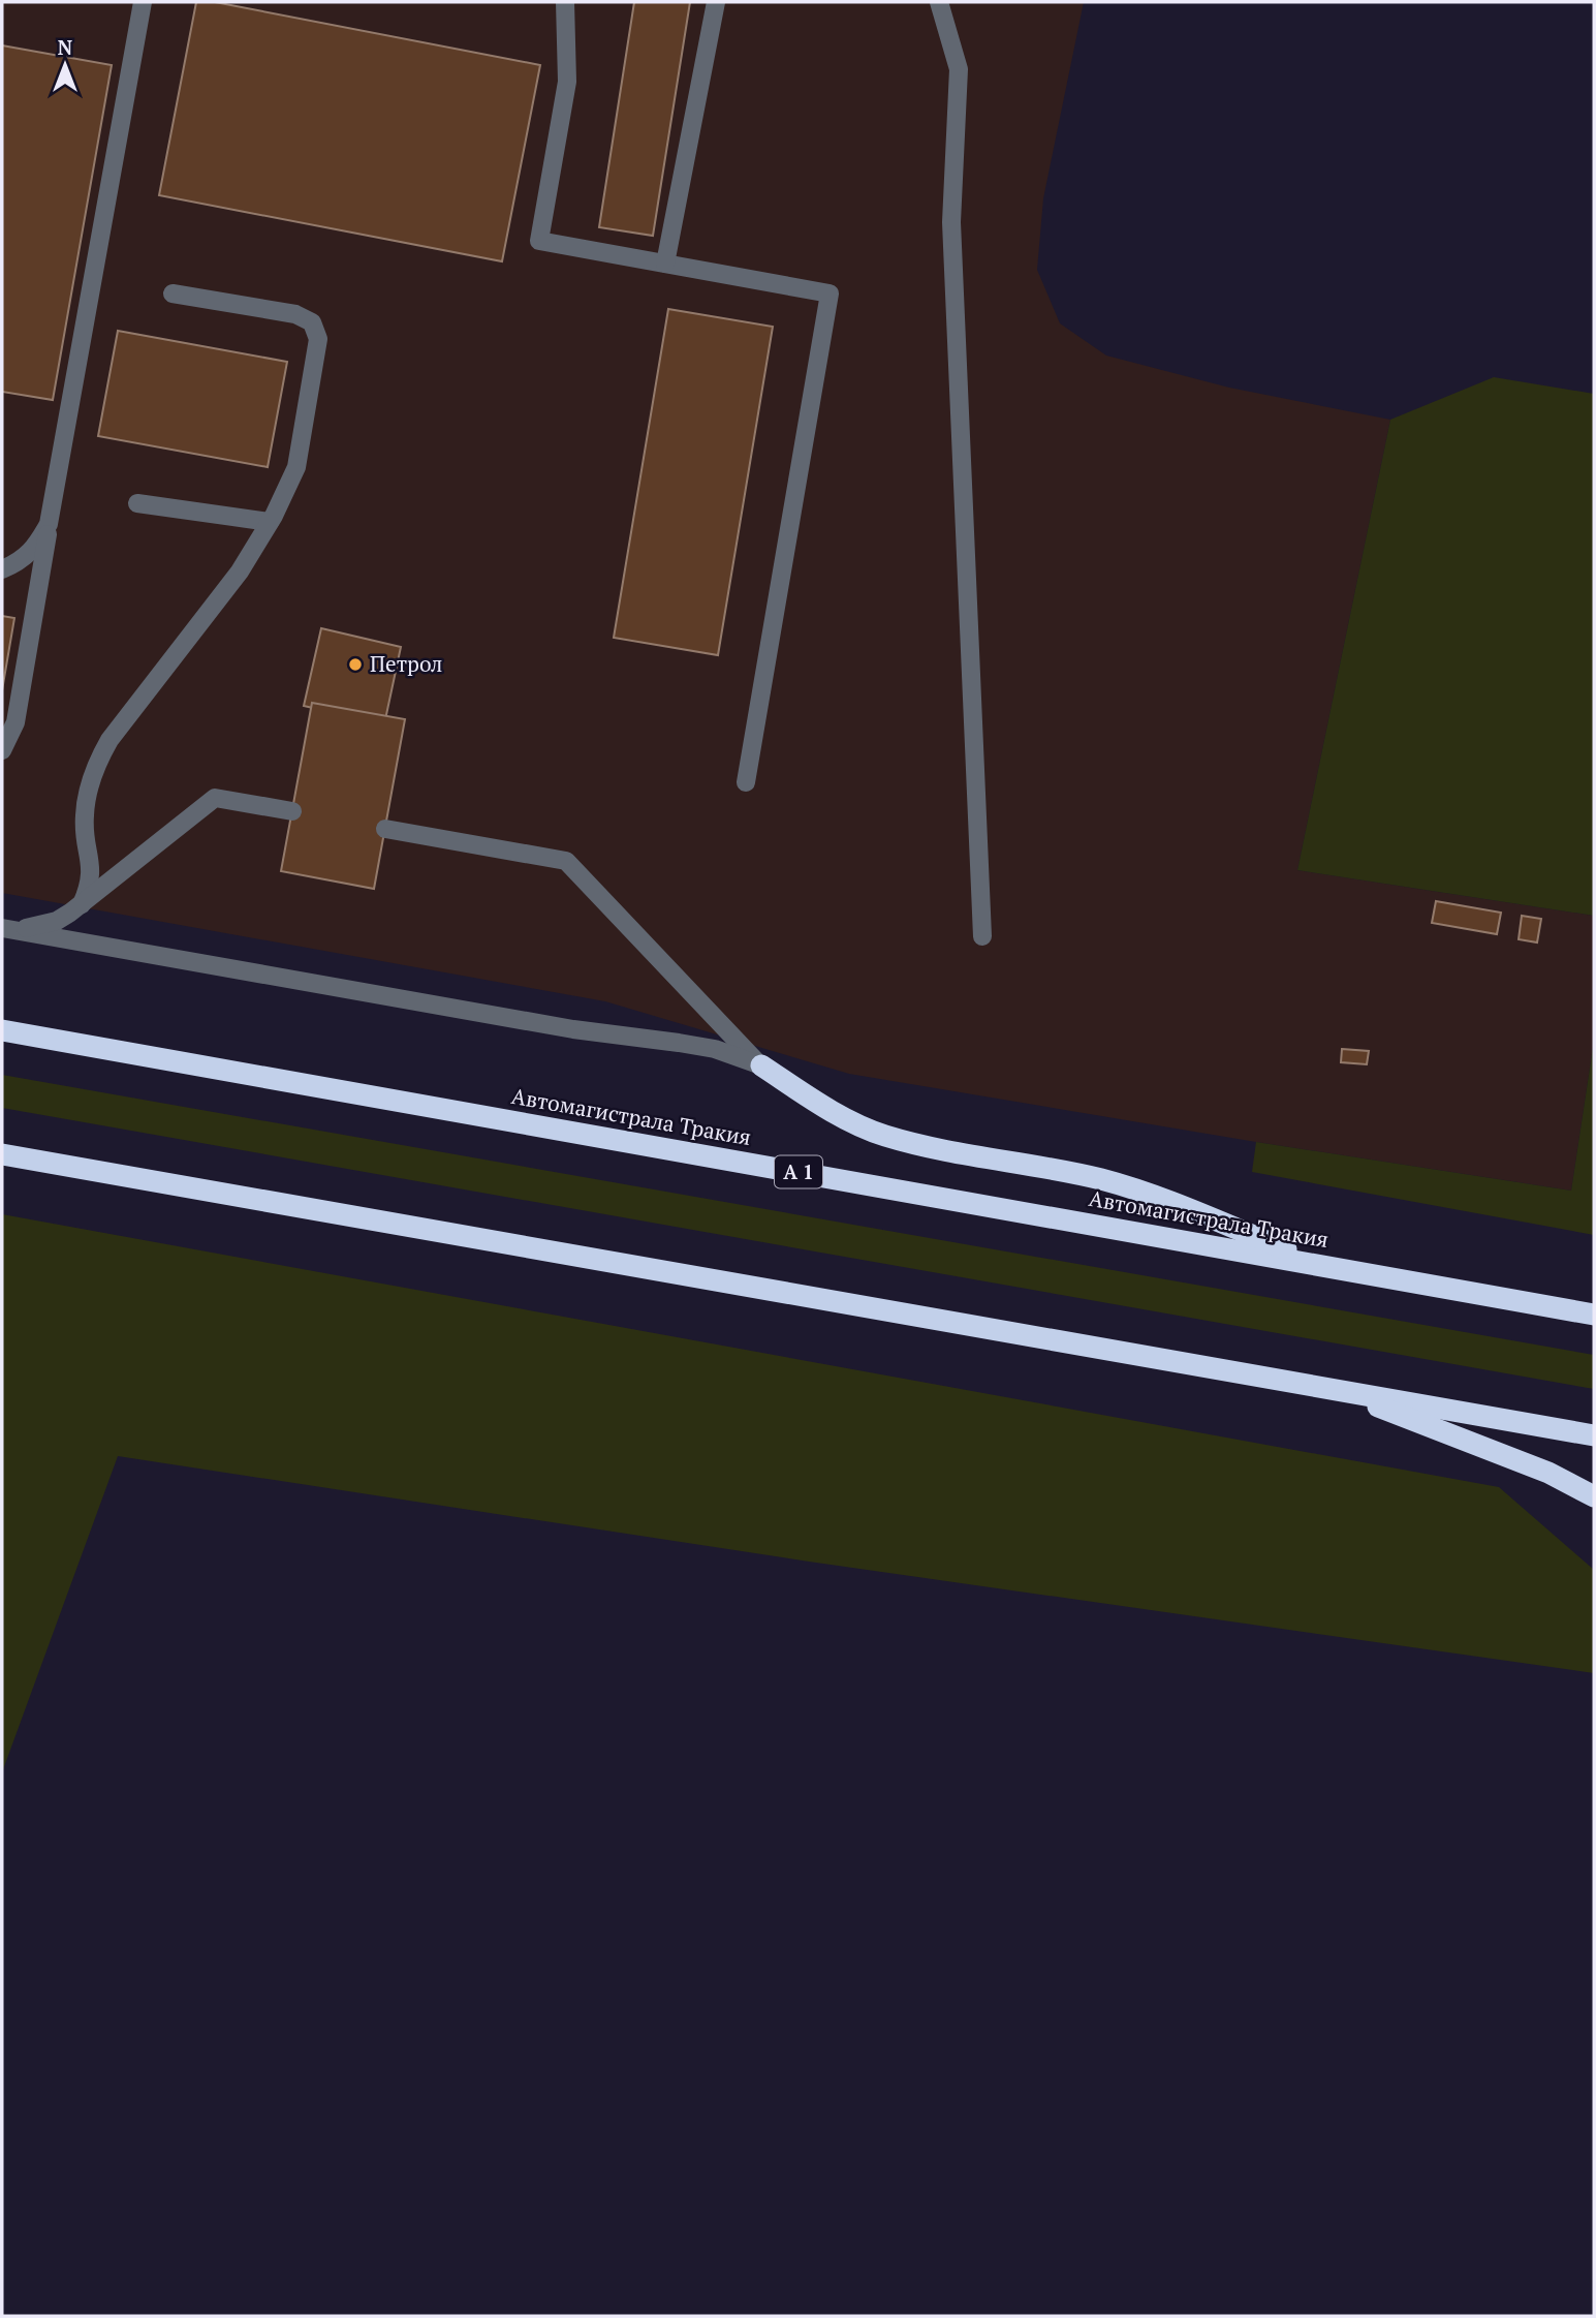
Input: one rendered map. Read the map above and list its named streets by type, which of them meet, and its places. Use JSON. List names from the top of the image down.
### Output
{
  "streets": {
    "highway": ["Автомагистрала Тракия", "A 1"]
  },
  "places": ["Петрол"],
  "north": "top"
}
